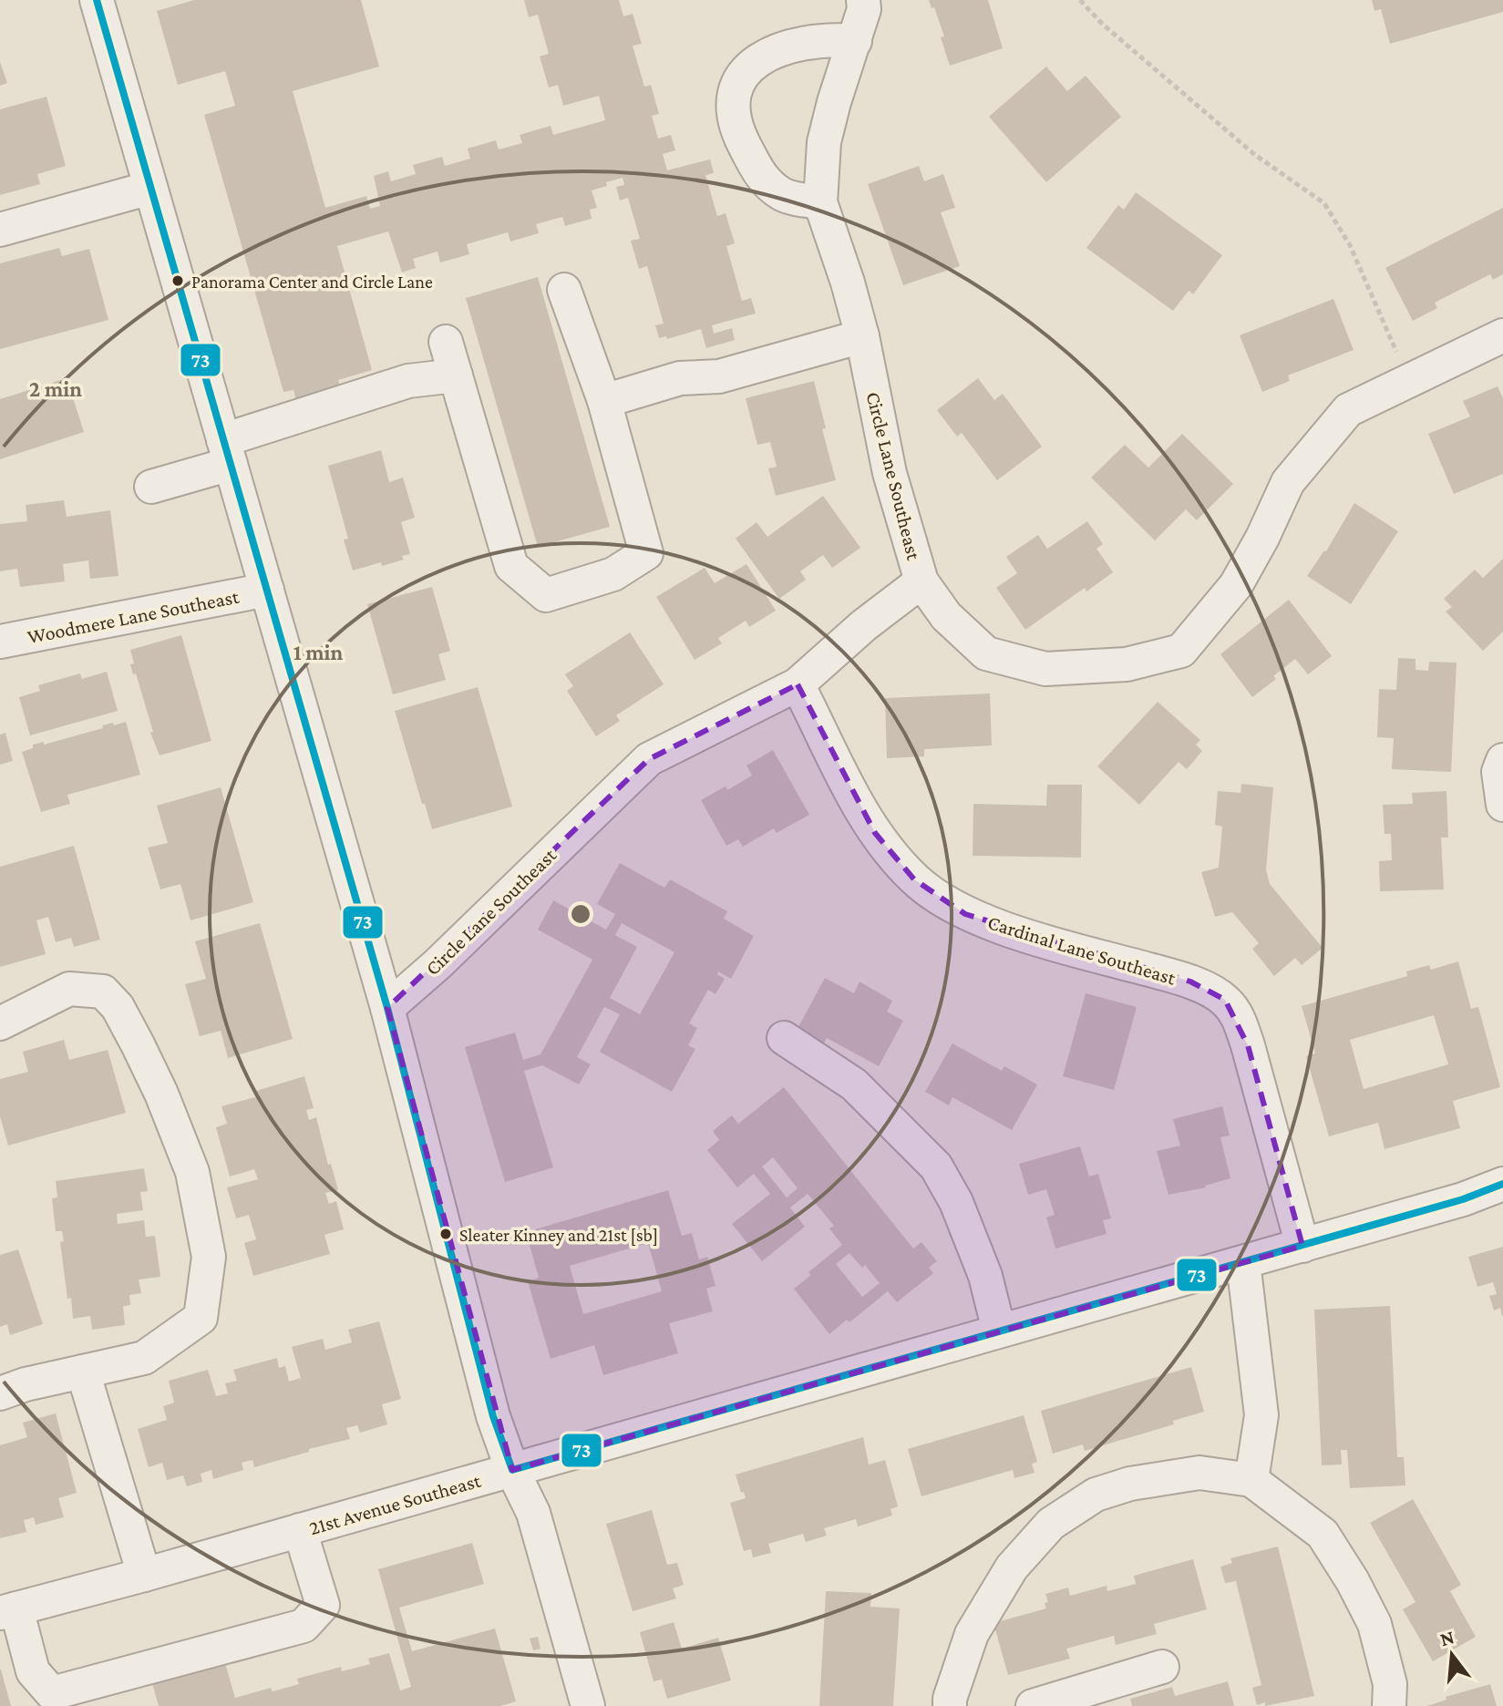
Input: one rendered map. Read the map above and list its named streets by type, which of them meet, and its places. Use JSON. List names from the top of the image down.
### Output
{
  "streets": {
    "street": [
      "Circle Lane Southeast",
      "Woodmere Lane Southeast",
      "Cardinal Lane Southeast",
      "21st Avenue Southeast"
    ]
  },
  "crossings": [
    ["Circle Lane Southeast", "Cardinal Lane Southeast"],
    ["Cardinal Lane Southeast", "21st Avenue Southeast"]
  ],
  "places": ["Panorama Center and Circle Lane", "Sleater Kinney and 21st [sb]"],
  "lines": ["transit line 73"],
  "north": "top",
  "rings": ["2 min", "1 min"]
}
